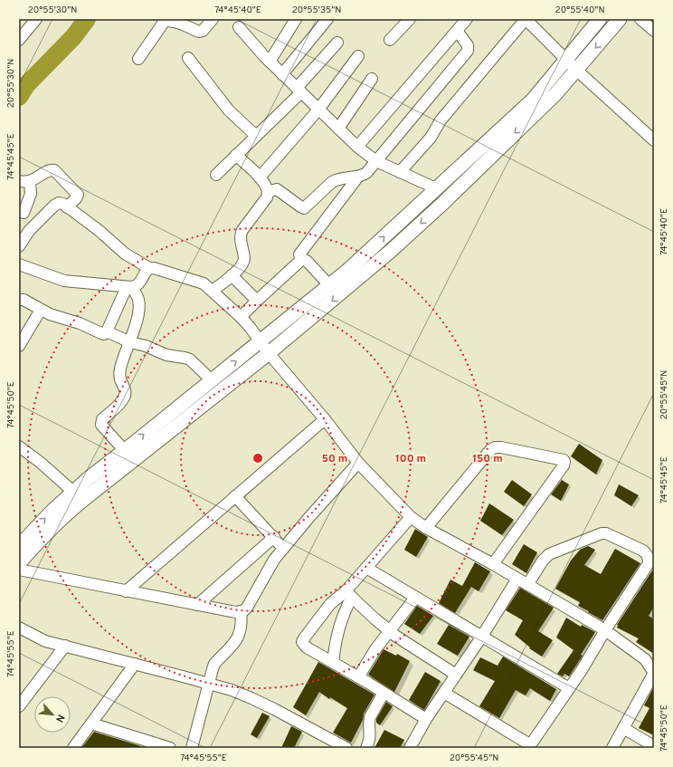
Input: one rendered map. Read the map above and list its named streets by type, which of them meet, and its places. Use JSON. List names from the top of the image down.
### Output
{
  "north": "bottom right",
  "coordinates": [
    "20°55'30\"N",
    "74°45'40\"E",
    "20°55'35\"N",
    "20°55'40\"N",
    "74°45'45\"E",
    "20°55'45\"N",
    "74°45'50\"E",
    "74°45'55\"E"
  ],
  "rings": ["50 m", "100 m", "150 m"]
}
